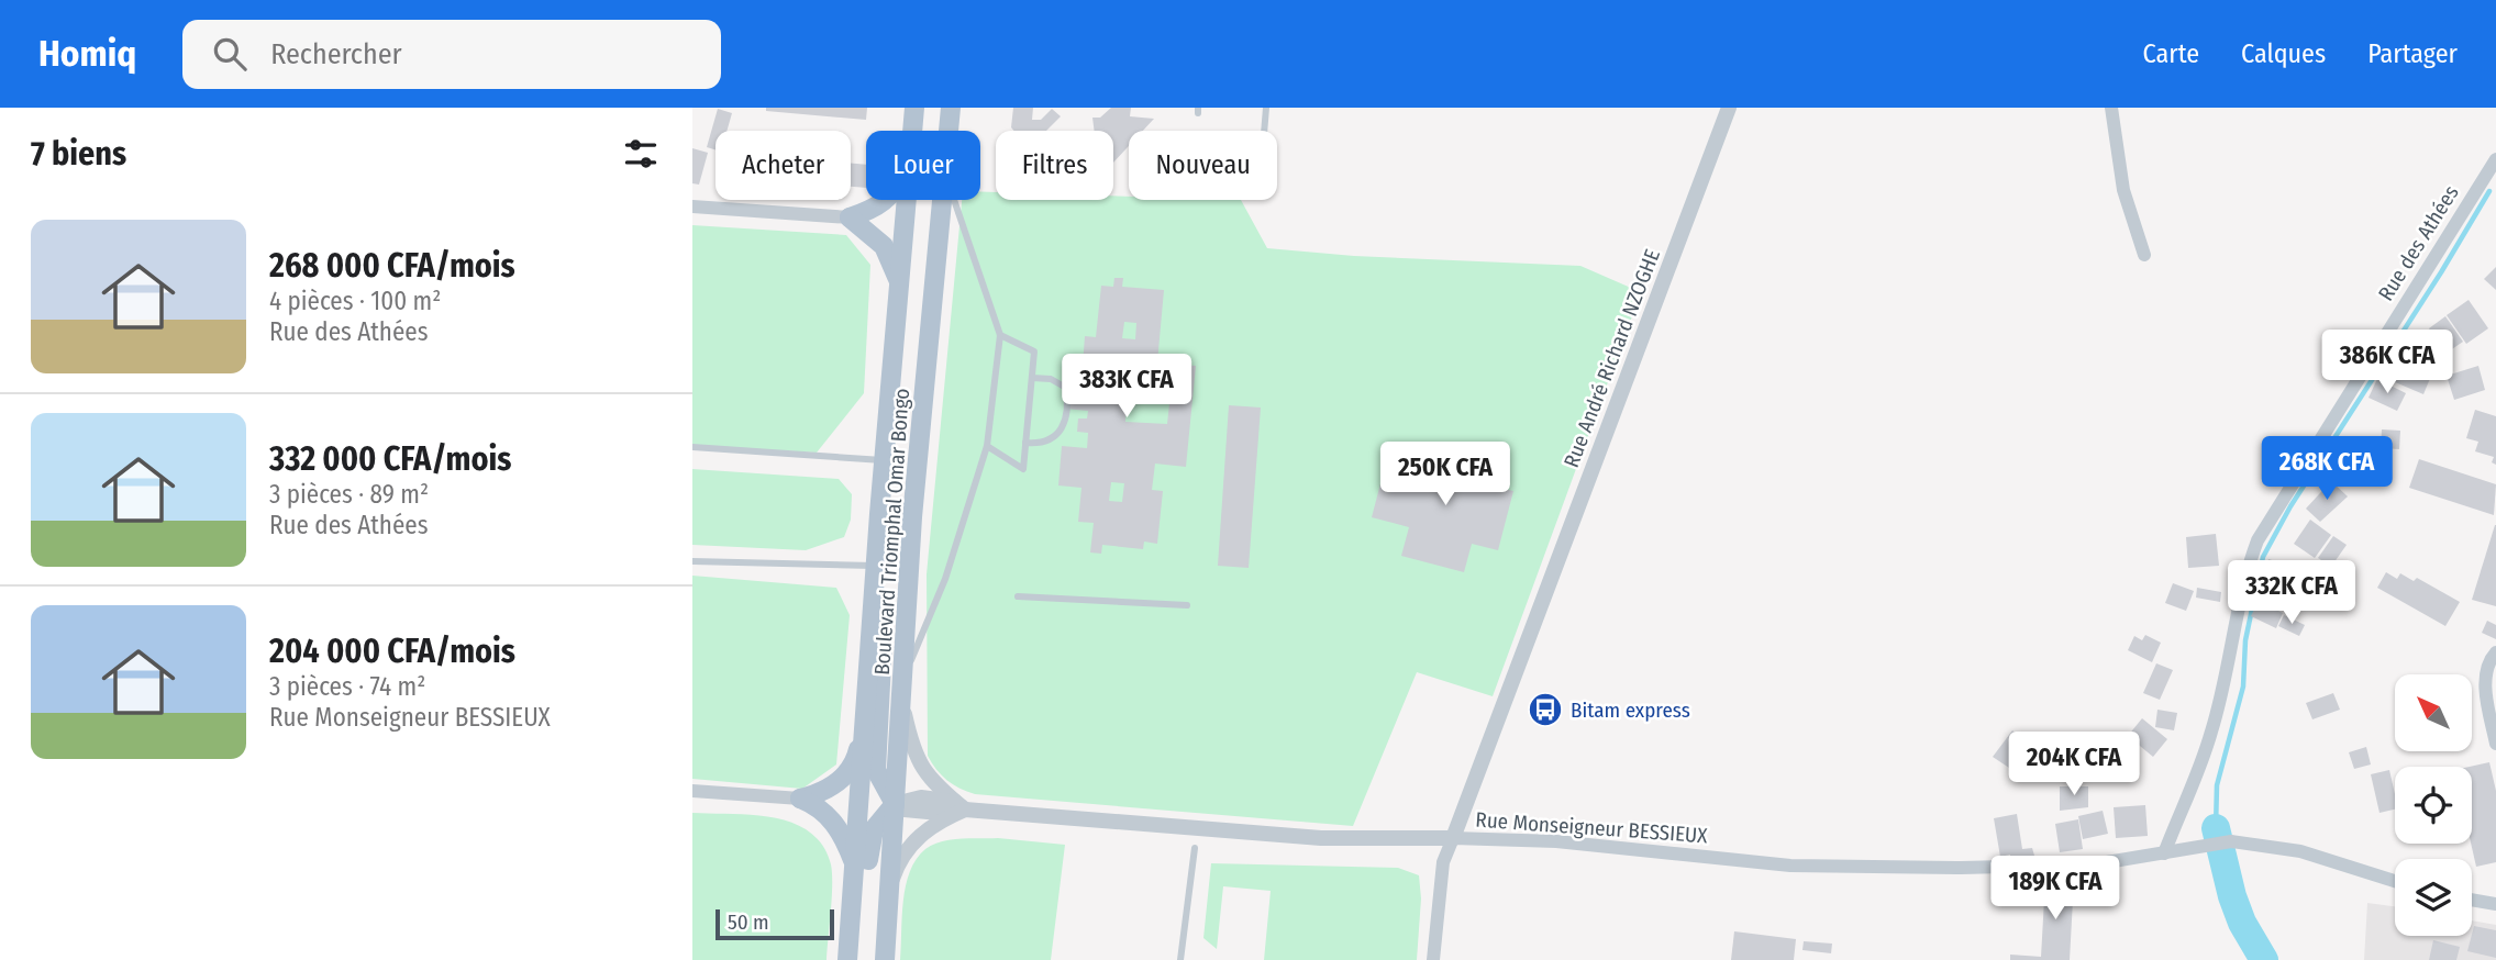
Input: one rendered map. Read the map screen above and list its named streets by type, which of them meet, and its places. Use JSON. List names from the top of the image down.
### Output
{
  "streets": {
    "main road": ["Boulevard Triomphal Omar Bongo"],
    "street": ["Rue des Athées", "Rue André Richard NZOGHE", "Rue Monseigneur BESSIEUX"]
  },
  "crossings": [
    ["Rue des Athées", "Rue Monseigneur BESSIEUX"],
    ["Rue André Richard NZOGHE", "Rue Monseigneur BESSIEUX"],
    ["Boulevard Triomphal Omar Bongo", "Rue Monseigneur BESSIEUX"]
  ],
  "places": {
    "bus stop": ["Bitam express"]
  },
  "scale_bar": "50 m",
  "north": "top left",
  "page": {
    "header": "Homiq",
    "search": "Rechercher",
    "nav": ["Carte", "Calques", "Partager"],
    "heading": "7 biens",
    "chip": [
      "Acheter",
      "Louer",
      "Filtres",
      "Nouveau"
    ],
    "list": [
      {
        "name": "268 000 CFA/mois",
        "note": "4 pièces · 100 m² · Rue des Athées"
      },
      {
        "name": "332 000 CFA/mois",
        "note": "3 pièces · 89 m² · Rue des Athées"
      },
      {
        "name": "204 000 CFA/mois",
        "note": "3 pièces · 74 m² · Rue Monseigneur BESSIEUX"
      }
    ],
    "price": [
      "386K CFA",
      "383K CFA",
      "268K CFA",
      "250K CFA",
      "332K CFA",
      "204K CFA",
      "189K CFA"
    ],
    "scale": "50 m"
  }
}
